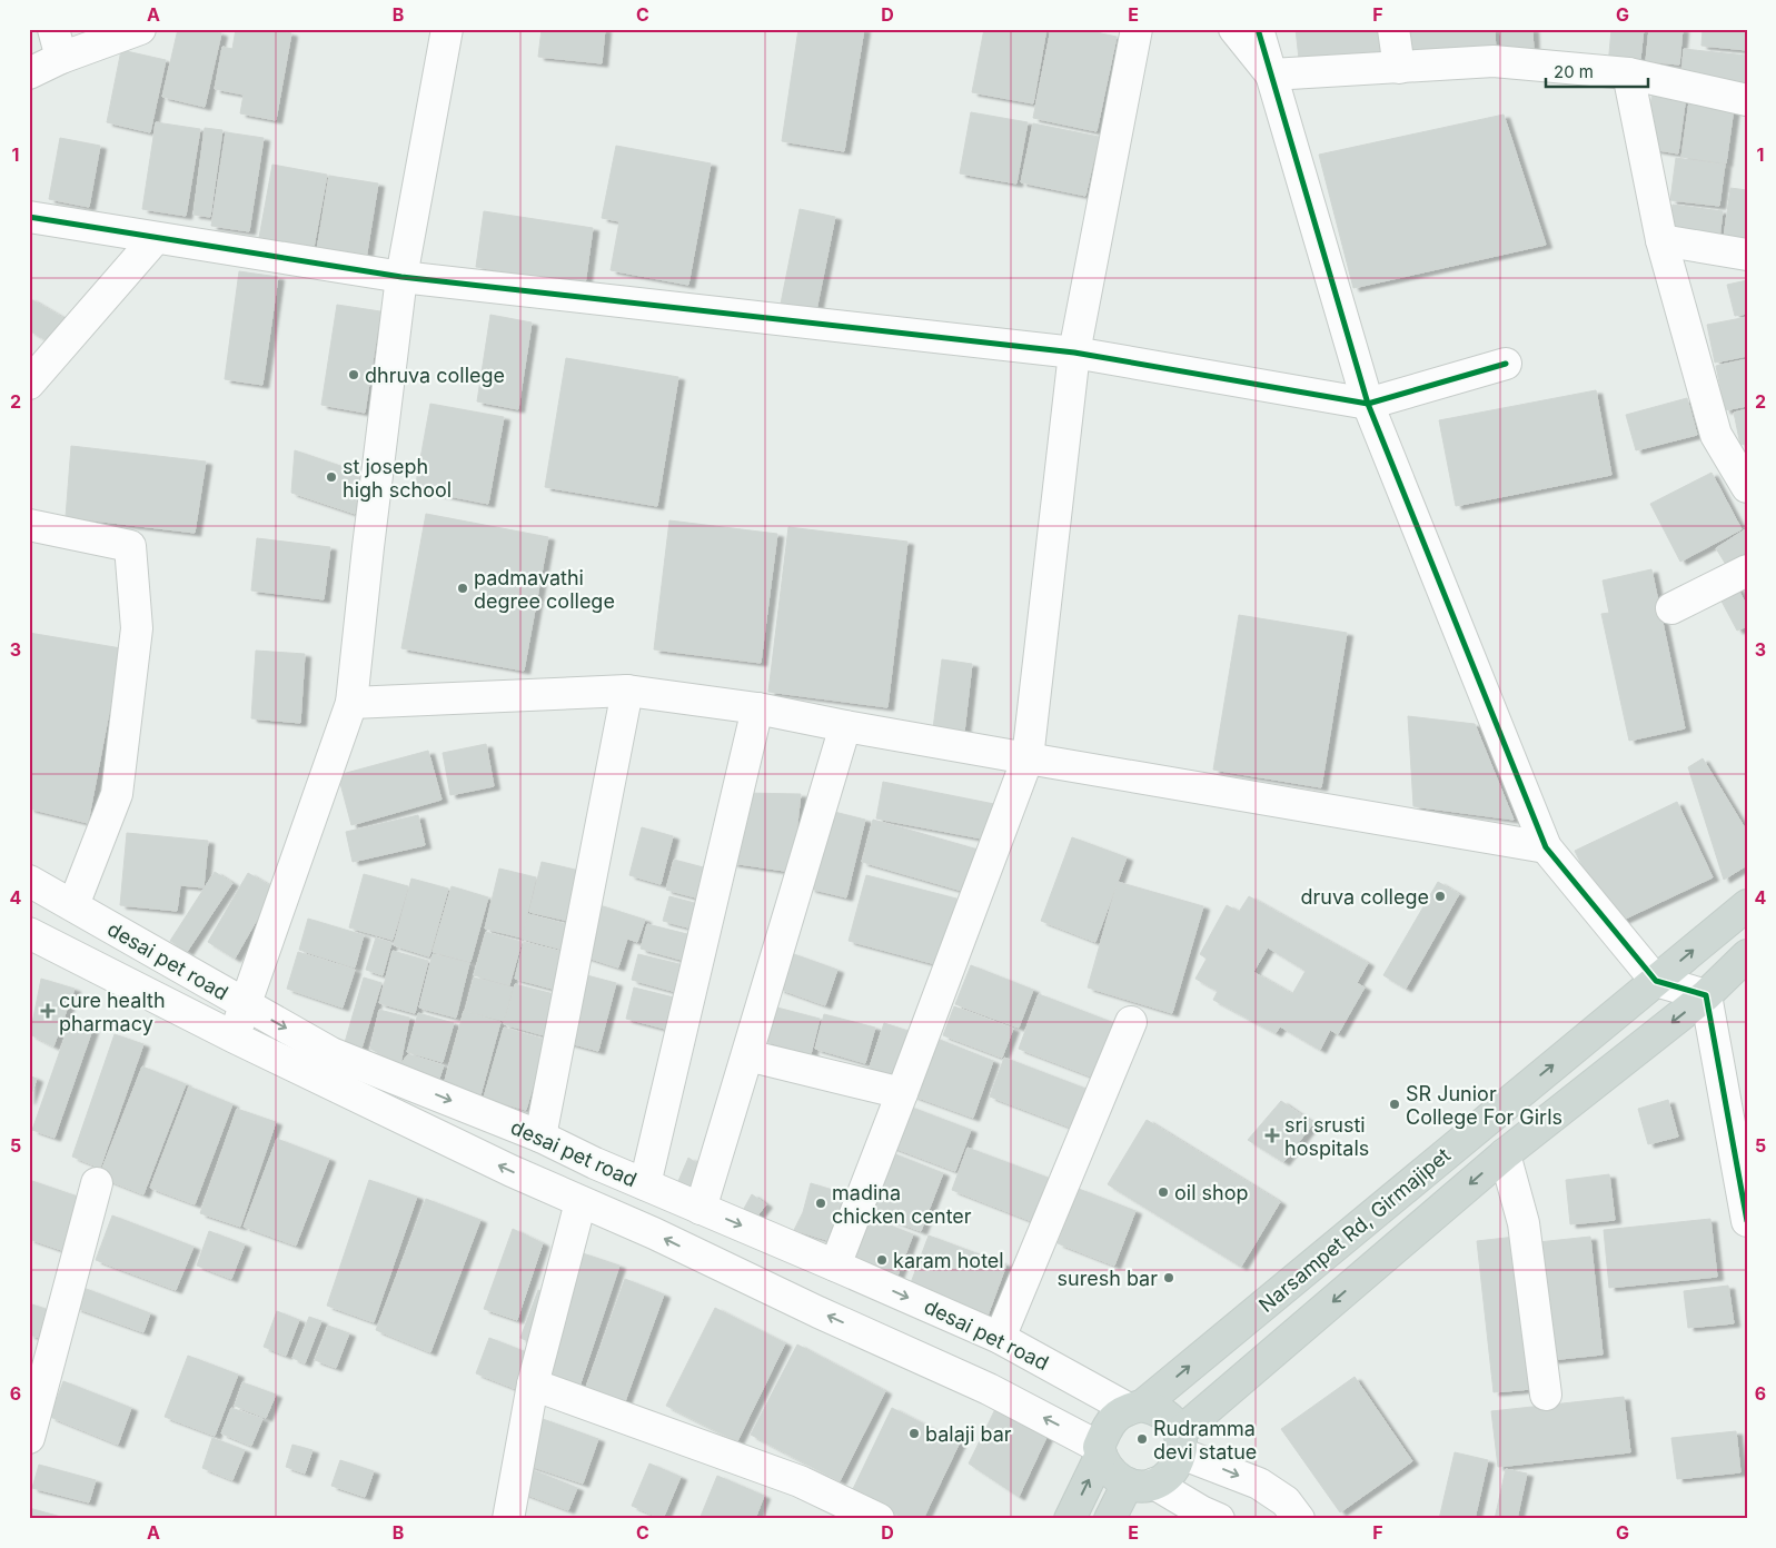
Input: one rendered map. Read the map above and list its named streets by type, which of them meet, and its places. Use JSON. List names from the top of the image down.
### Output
{
  "streets": {
    "main road": ["Narsampet Rd, Girmajipet"],
    "street": ["desai pet road"]
  },
  "crossings": [
    ["desai pet road", "Narsampet Rd, Girmajipet"]
  ],
  "places": {
    "other": [
      "dhruva college",
      "st joseph high school",
      "padmavathi degree college",
      "druva college",
      "SR Junior College For Girls",
      "oil shop",
      "madina chicken center",
      "karam hotel",
      "suresh bar",
      "balaji bar",
      "Rudramma devi statue"
    ],
    "health": ["cure health pharmacy", "sri srusti hospitals"]
  },
  "scale_bar": "20 m",
  "grid": {
    "columns": [
      "A",
      "B",
      "C",
      "D",
      "E",
      "F",
      "G"
    ],
    "rows": [
      "1",
      "2",
      "3",
      "4",
      "5",
      "6"
    ]
  }
}
